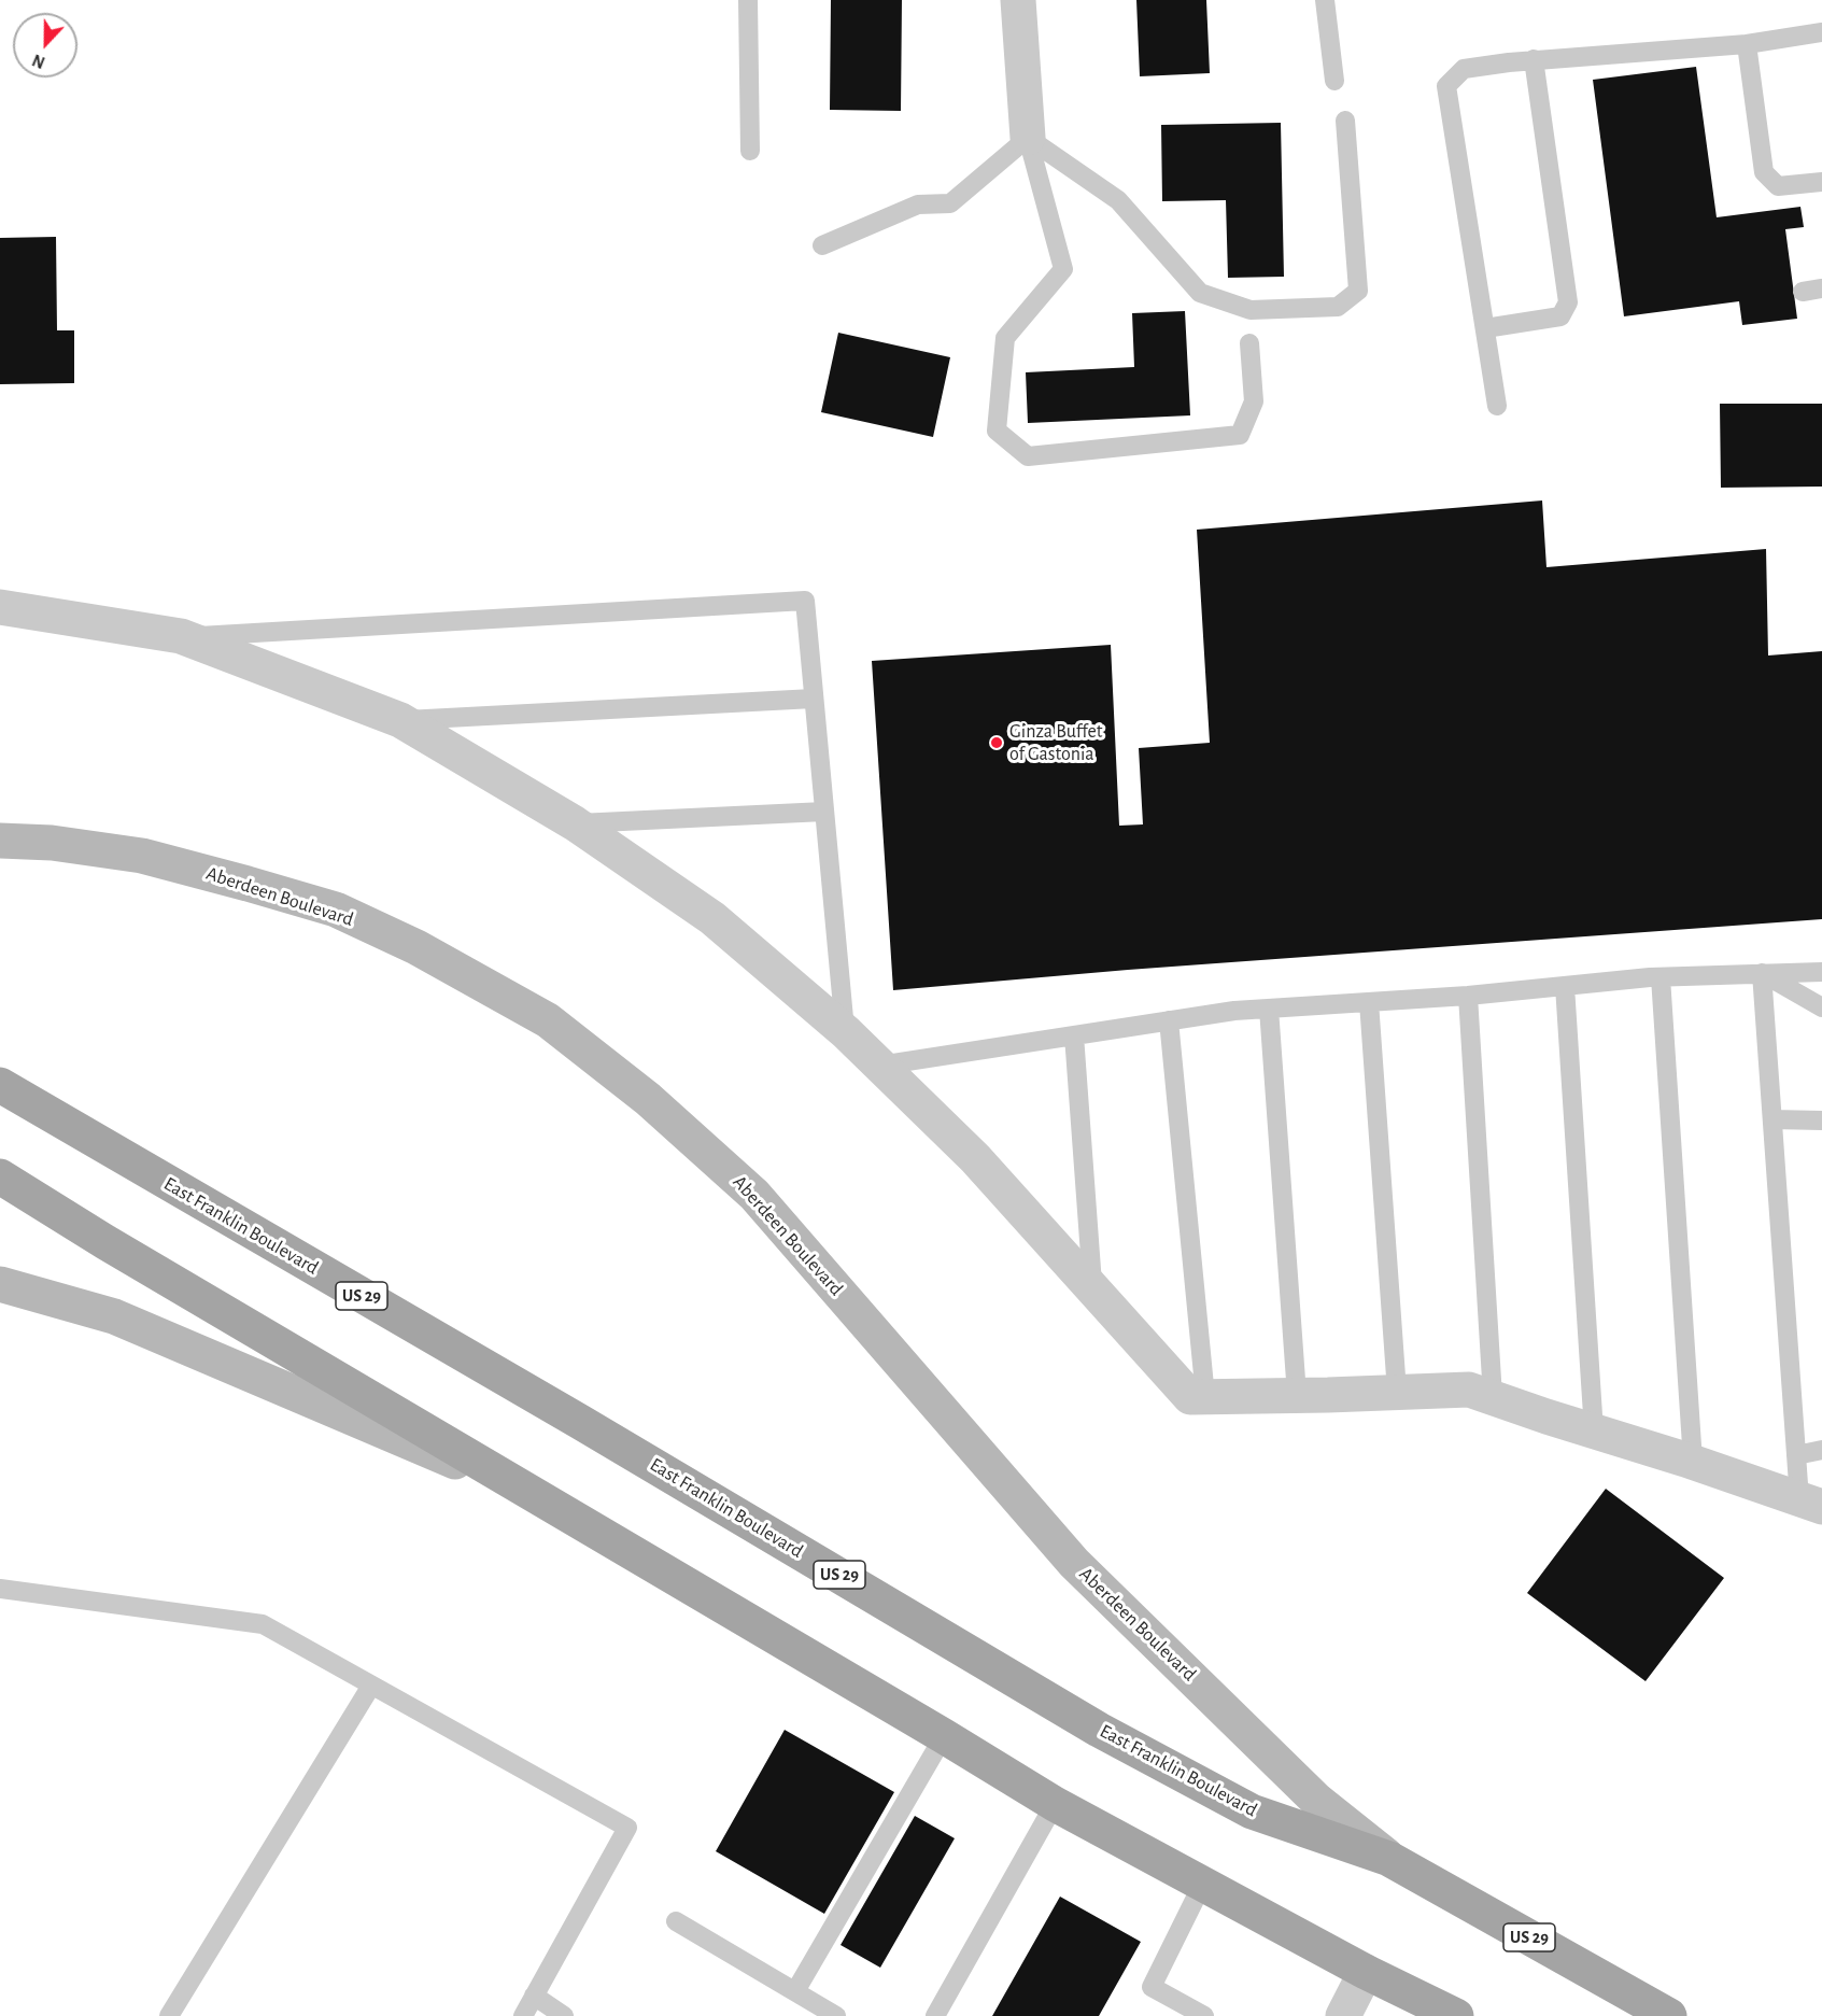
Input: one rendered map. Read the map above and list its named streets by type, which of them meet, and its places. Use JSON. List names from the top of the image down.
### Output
{
  "streets": {
    "main road": ["Aberdeen Boulevard", "East Franklin Boulevard", "US 29"]
  },
  "crossings": [
    ["Aberdeen Boulevard", "East Franklin Boulevard"]
  ],
  "places": ["Ginza Buffet of Gastonia"],
  "north": "bottom"
}
